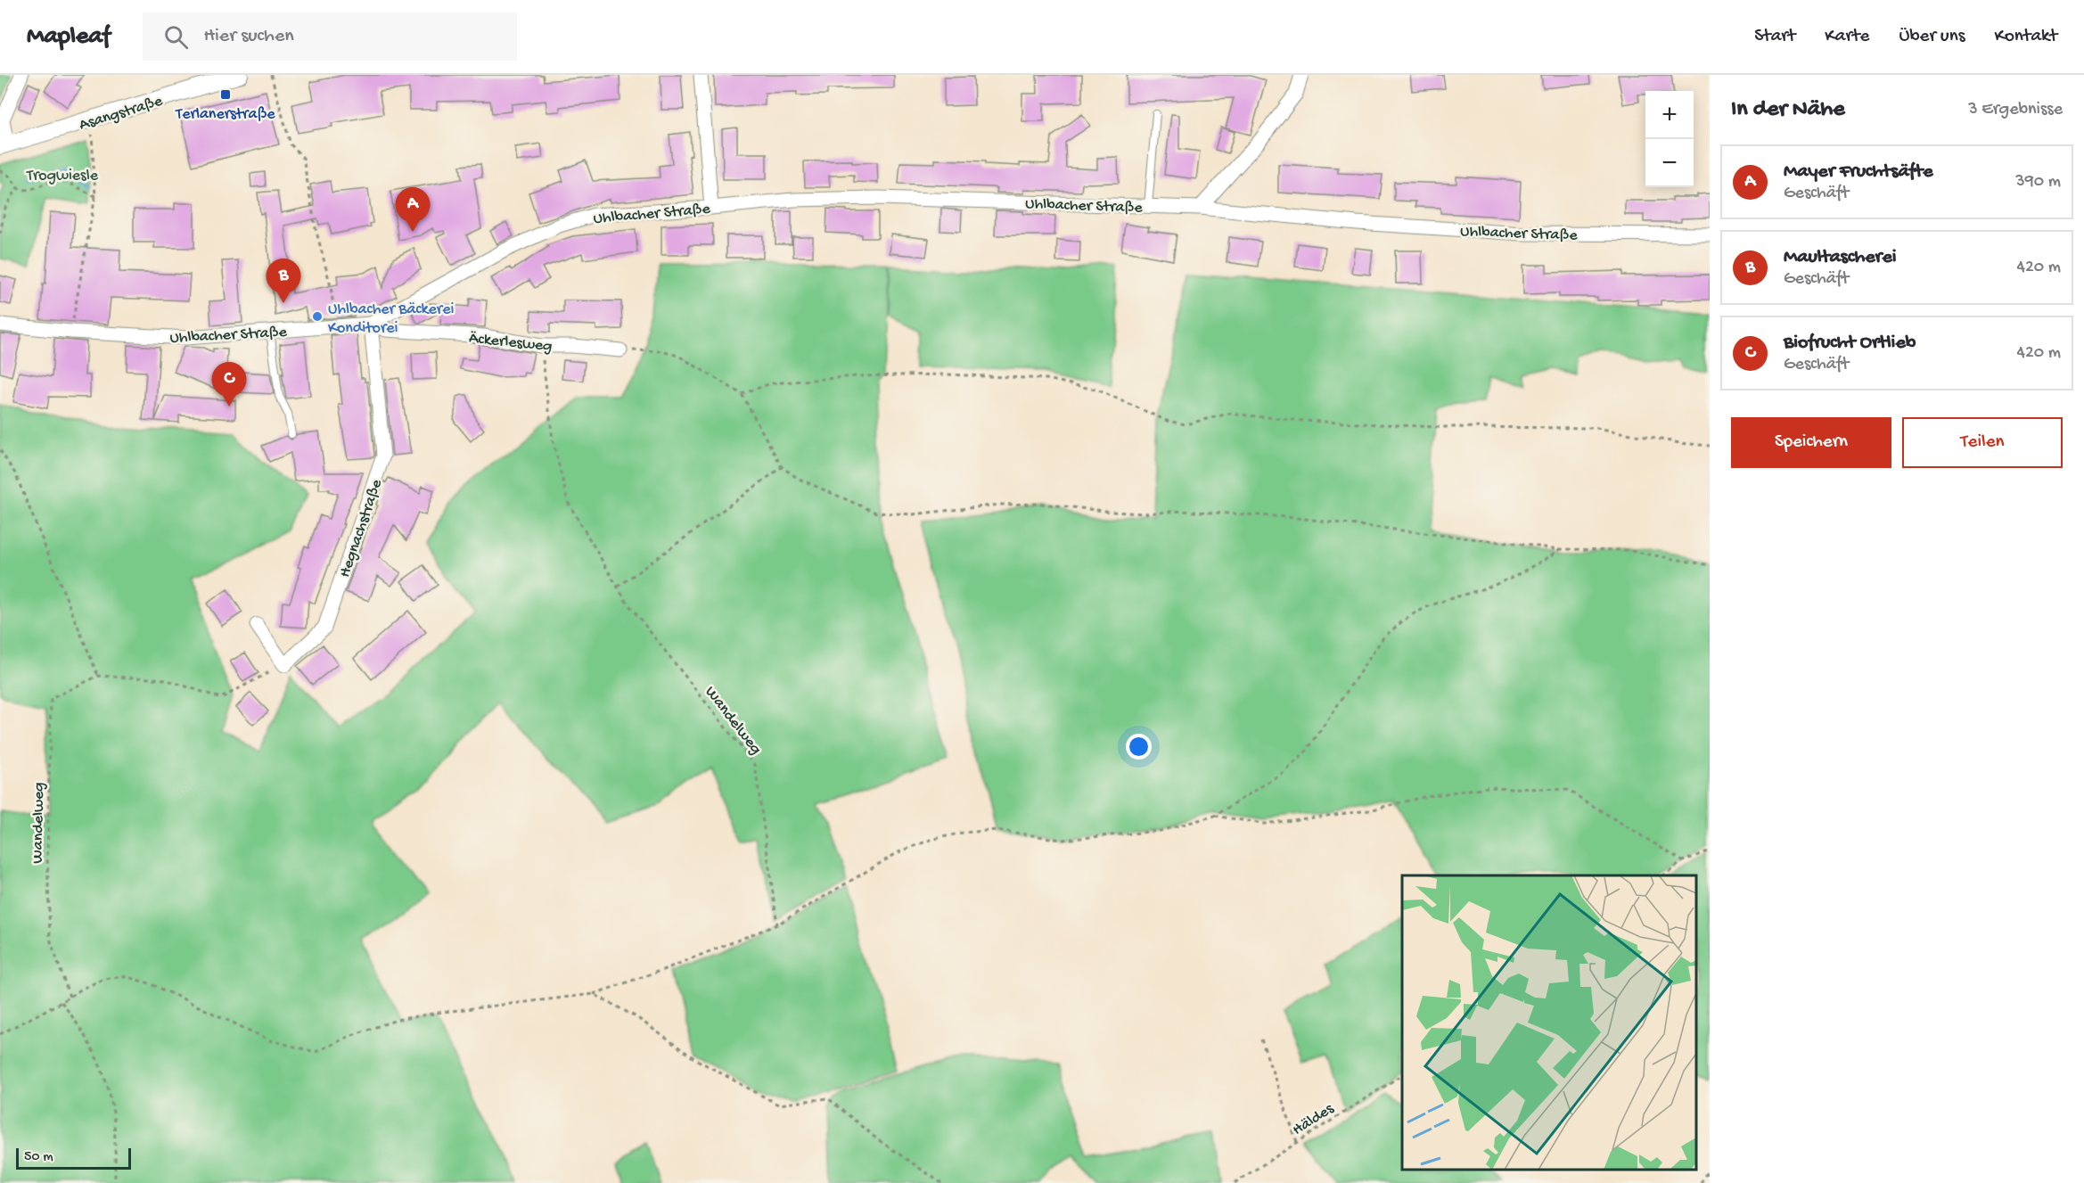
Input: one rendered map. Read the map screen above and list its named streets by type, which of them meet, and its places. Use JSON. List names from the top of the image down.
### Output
{
  "streets": {
    "street": [
      "Asangstraße",
      "Uhlbacher Straße",
      "Äckerlesweg",
      "Hegnachstraße"
    ],
    "path": ["Wandelweg", "Häldes"]
  },
  "crossings": [
    ["Uhlbacher Straße", "Äckerlesweg"],
    ["Uhlbacher Straße", "Hegnachstraße"],
    ["Äckerlesweg", "Hegnachstraße"],
    ["Äckerlesweg", "Wandelweg"],
    ["Hegnachstraße", "Wandelweg"]
  ],
  "parks": ["Trogwiesle"],
  "places": {
    "transit": ["Terlanerstraße"],
    "other": ["Uhlbacher Bäckerei Konditorei"]
  },
  "scale_bar": "50 m",
  "page": {
    "header": "Mapleaf",
    "search": "Hier suchen",
    "nav": [
      "Start",
      "Karte",
      "Über uns",
      "Kontakt"
    ],
    "heading": ["In der Nähe", "3 Ergebnisse"],
    "map_buttons": ["+", "−"],
    "list": [
      {
        "mark": "A",
        "name": "Mayer Fruchtsäfte",
        "note": "Geschäft",
        "value": "390 m"
      },
      {
        "mark": "B",
        "name": "Maultascherei",
        "note": "Geschäft",
        "value": "420 m"
      },
      {
        "mark": "C",
        "name": "Biofrucht Ortlieb",
        "note": "Geschäft",
        "value": "420 m"
      }
    ],
    "pins": ["A", "B", "C"],
    "buttons": ["Speichern", "Teilen"],
    "scale": "50 m"
  }
}
